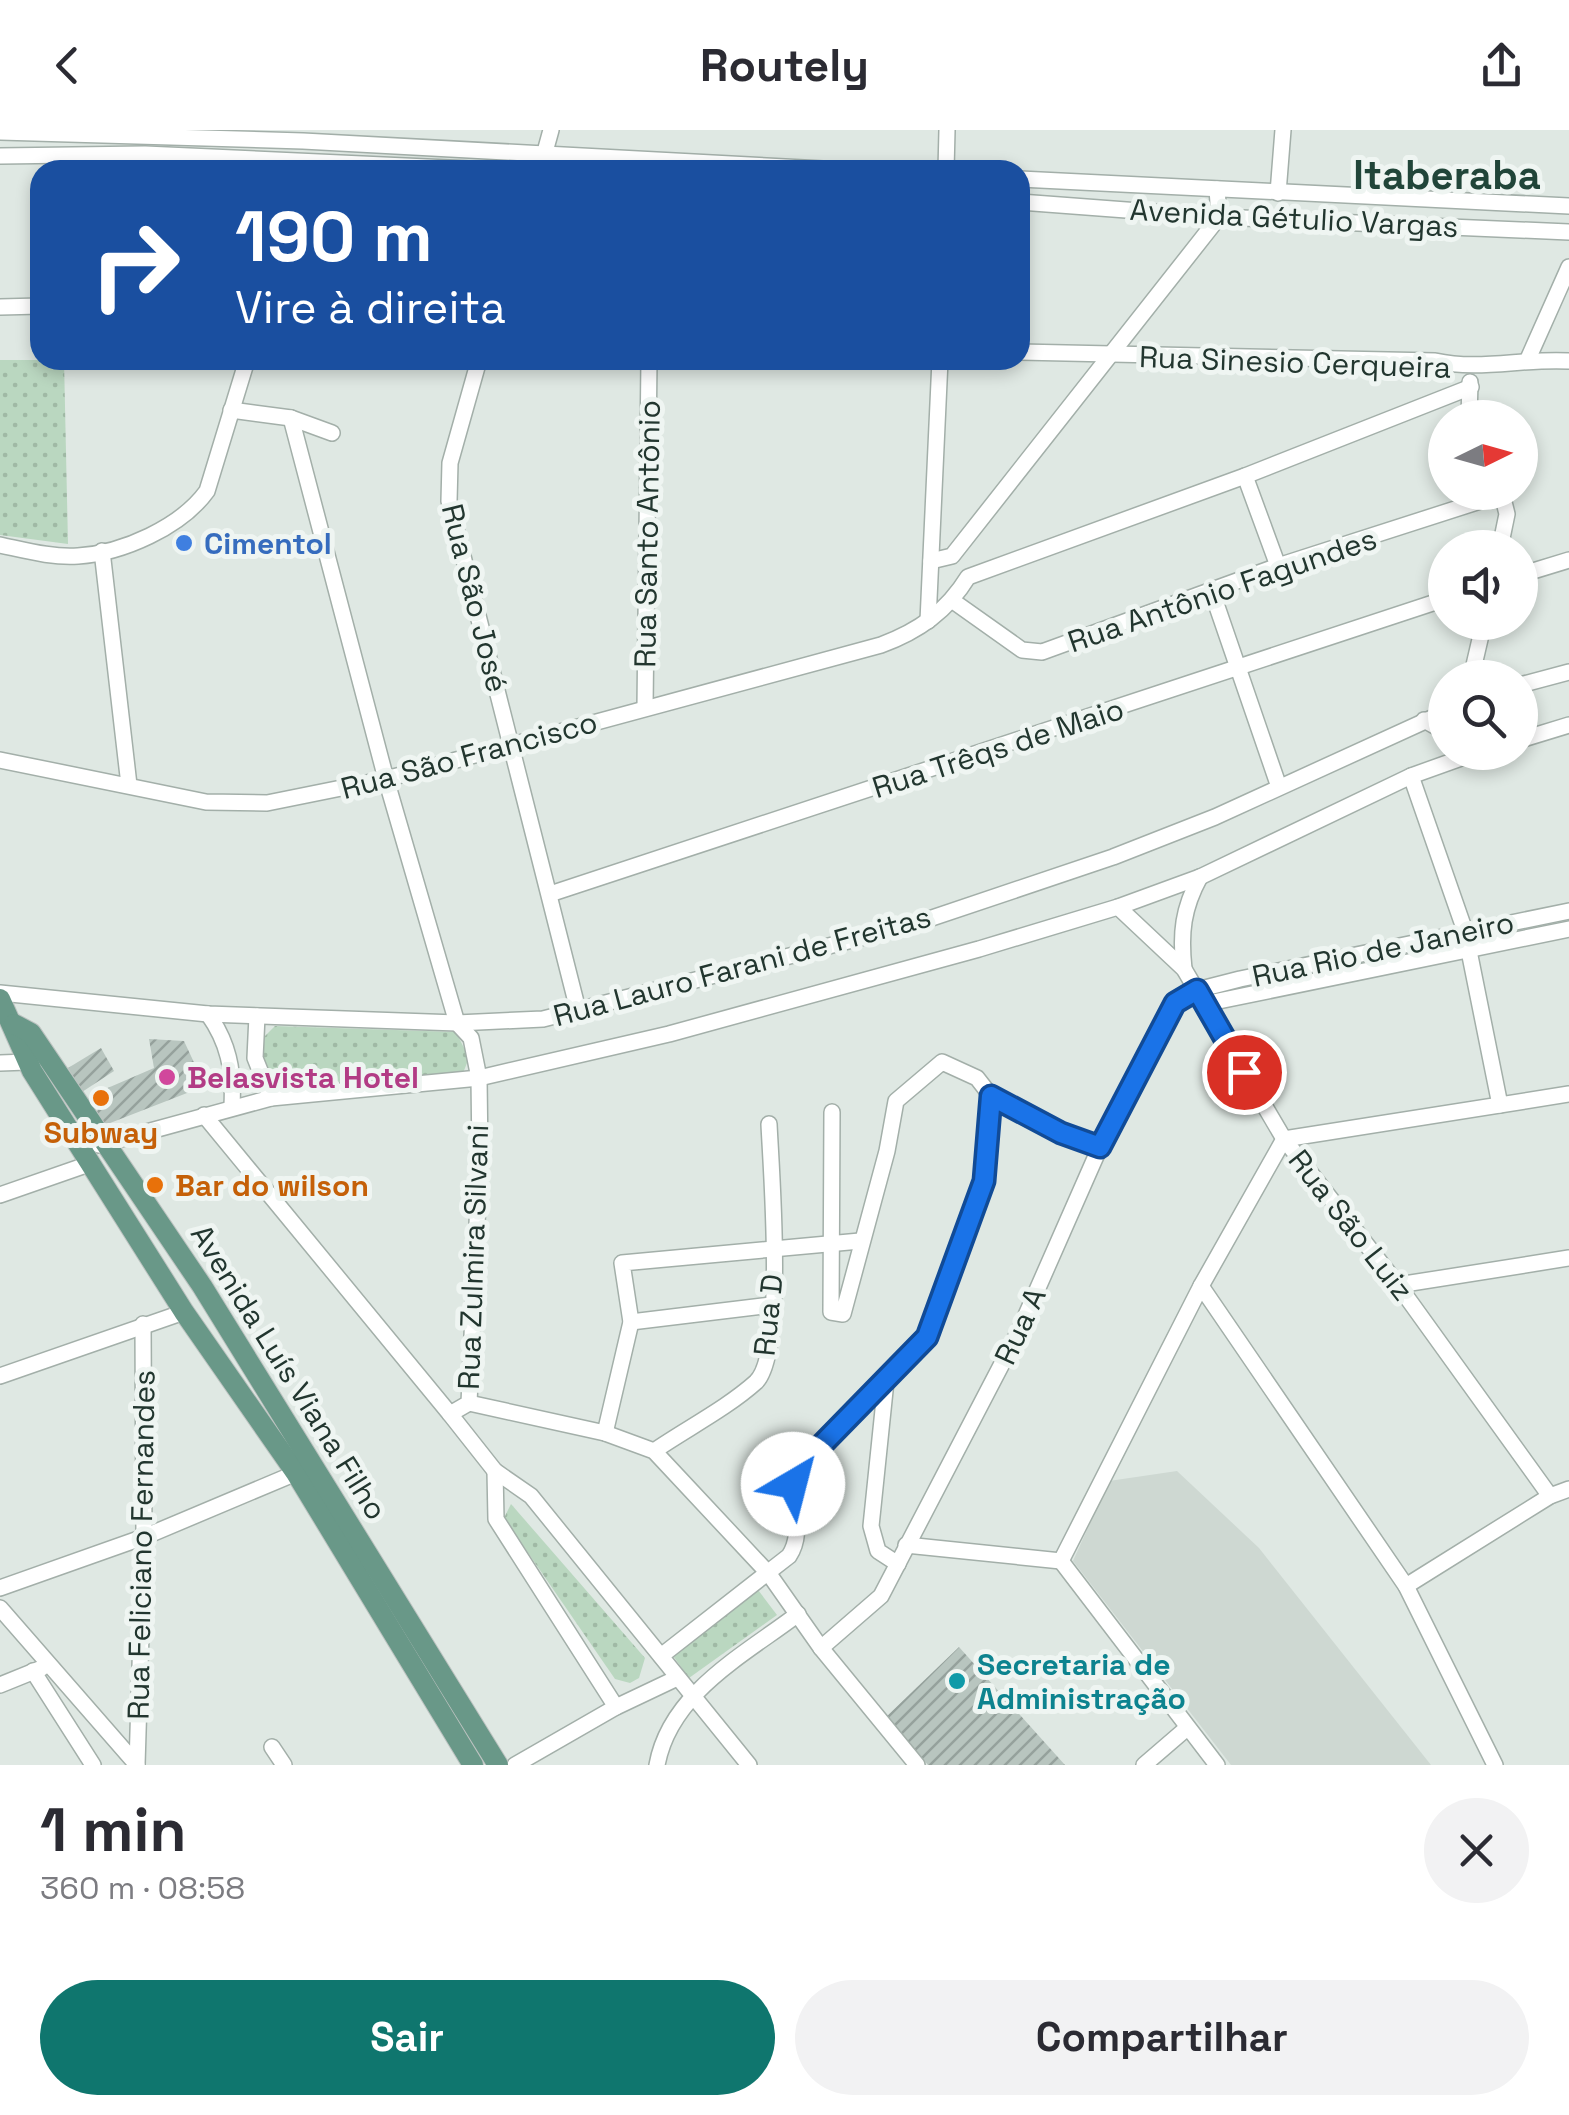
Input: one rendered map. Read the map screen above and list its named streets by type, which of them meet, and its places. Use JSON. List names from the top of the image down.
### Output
{
  "streets": {
    "main road": ["Avenida Luís Viana Filho"],
    "street": [
      "Avenida Gétulio Vargas",
      "Rua Sinesio Cerqueira",
      "Rua Santo Antônio",
      "Rua Antônio Fagundes",
      "Rua São José",
      "Rua Trêqs de Maio",
      "Rua São Francisco",
      "Rua Rio de Janeiro",
      "Rua Lauro Farani de Freitas",
      "Rua São Luiz",
      "Rua Zulmira Silvani",
      "Rua D",
      "Rua A",
      "Rua Feliciano Fernandes"
    ]
  },
  "crossings": [
    ["Rua Santo Antônio", "Rua São Francisco"],
    ["Rua São José", "Rua Trêqs de Maio"],
    ["Rua São José", "Rua São Francisco"],
    ["Rua São José", "Rua Lauro Farani de Freitas"],
    ["Rua São Francisco", "Rua Zulmira Silvani"],
    ["Rua Rio de Janeiro", "Rua São Luiz"],
    ["Rua Rio de Janeiro", "Rua A"],
    ["Rua Lauro Farani de Freitas", "Rua São Luiz"],
    ["Rua Lauro Farani de Freitas", "Rua Zulmira Silvani"],
    ["Rua Lauro Farani de Freitas", "Avenida Luís Viana Filho"],
    ["Rua São Luiz", "Rua A"]
  ],
  "districts": ["Itaberaba"],
  "places": [
    "Cimentol",
    "Belasvista Hotel",
    "Subway",
    "Bar do wilson",
    "Secretaria de Administração"
  ],
  "north": "right",
  "page": {
    "header": "Routely",
    "turn": ["190 m", "Vire à direita"],
    "heading": ["1 min", "360 m · 08:58"],
    "buttons": ["Sair", "Compartilhar"]
  }
}
